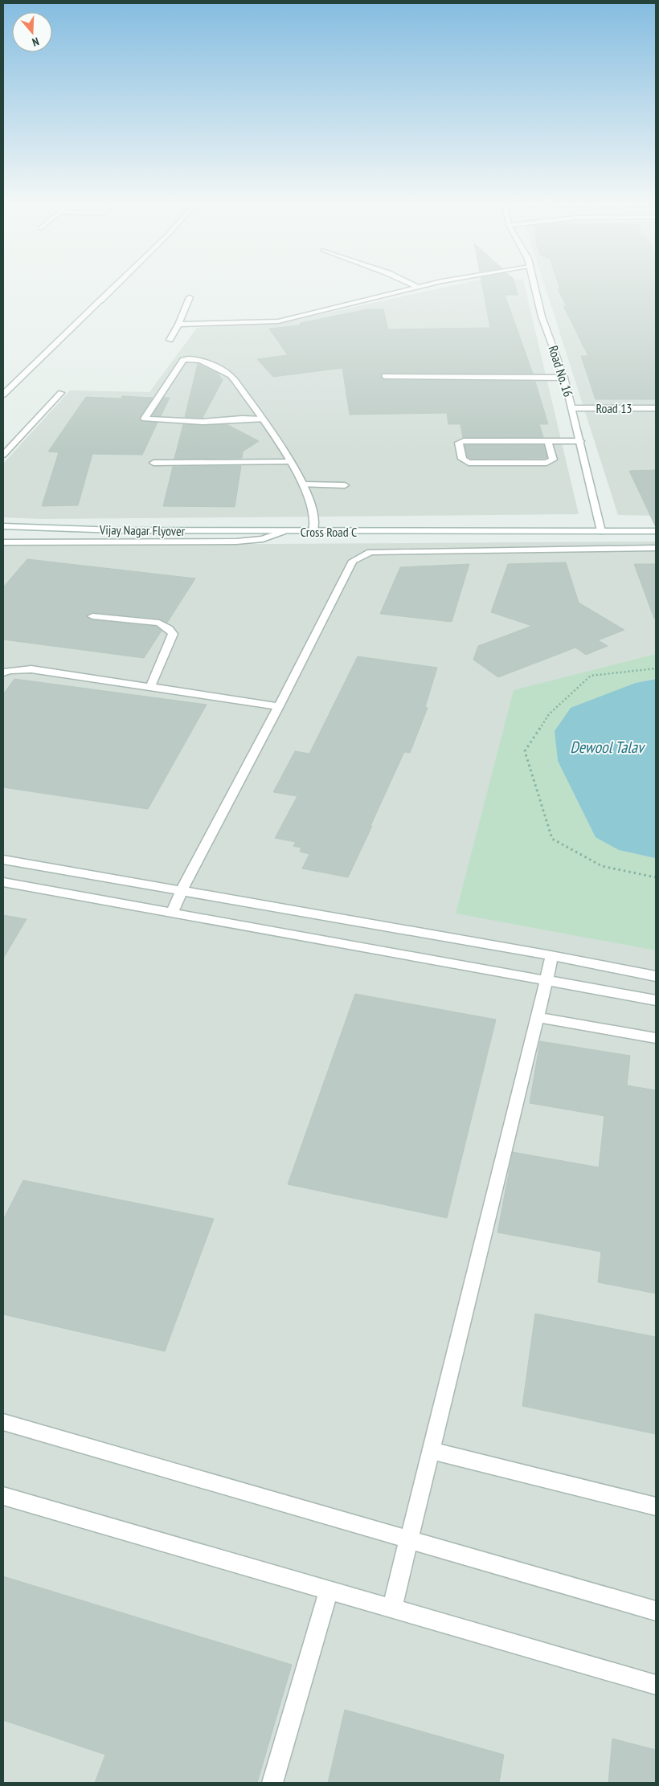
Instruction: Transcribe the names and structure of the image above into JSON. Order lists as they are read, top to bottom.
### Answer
{
  "streets": {
    "street": [
      "Road No. 16",
      "Road 13",
      "Vijay Nagar Flyover",
      "Cross Road C"
    ]
  },
  "crossings": [
    ["Road No. 16", "Road 13"],
    ["Road No. 16", "Cross Road C"],
    ["Vijay Nagar Flyover", "Cross Road C"]
  ],
  "water": ["Dewool Talav"],
  "north": "bottom"
}
